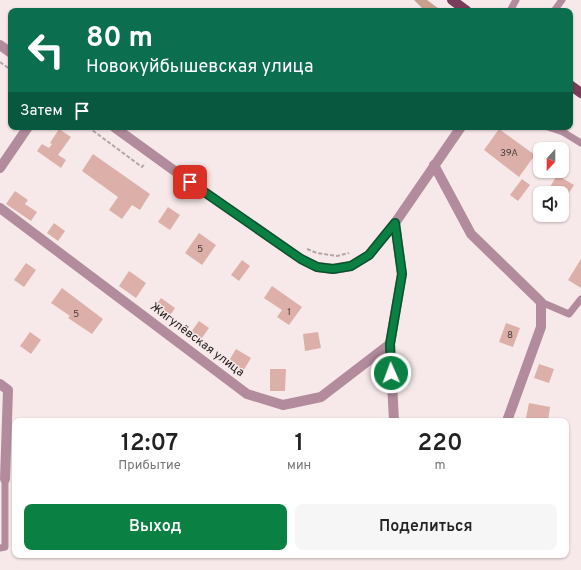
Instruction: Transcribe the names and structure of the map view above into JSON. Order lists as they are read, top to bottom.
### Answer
{
  "streets": {
    "street": ["Жигулёвская улица"]
  },
  "house_numbers": [
    "39А",
    "5",
    "1",
    "5",
    "8"
  ],
  "north": "bottom",
  "page": {
    "turn": ["80 m", "Новокуйбышевская улица"],
    "then": "Затем",
    "eta": [
      "12:07",
      "Прибытие",
      "1",
      "мин",
      "220",
      "m"
    ],
    "buttons": ["Выход", "Поделиться"]
  }
}
